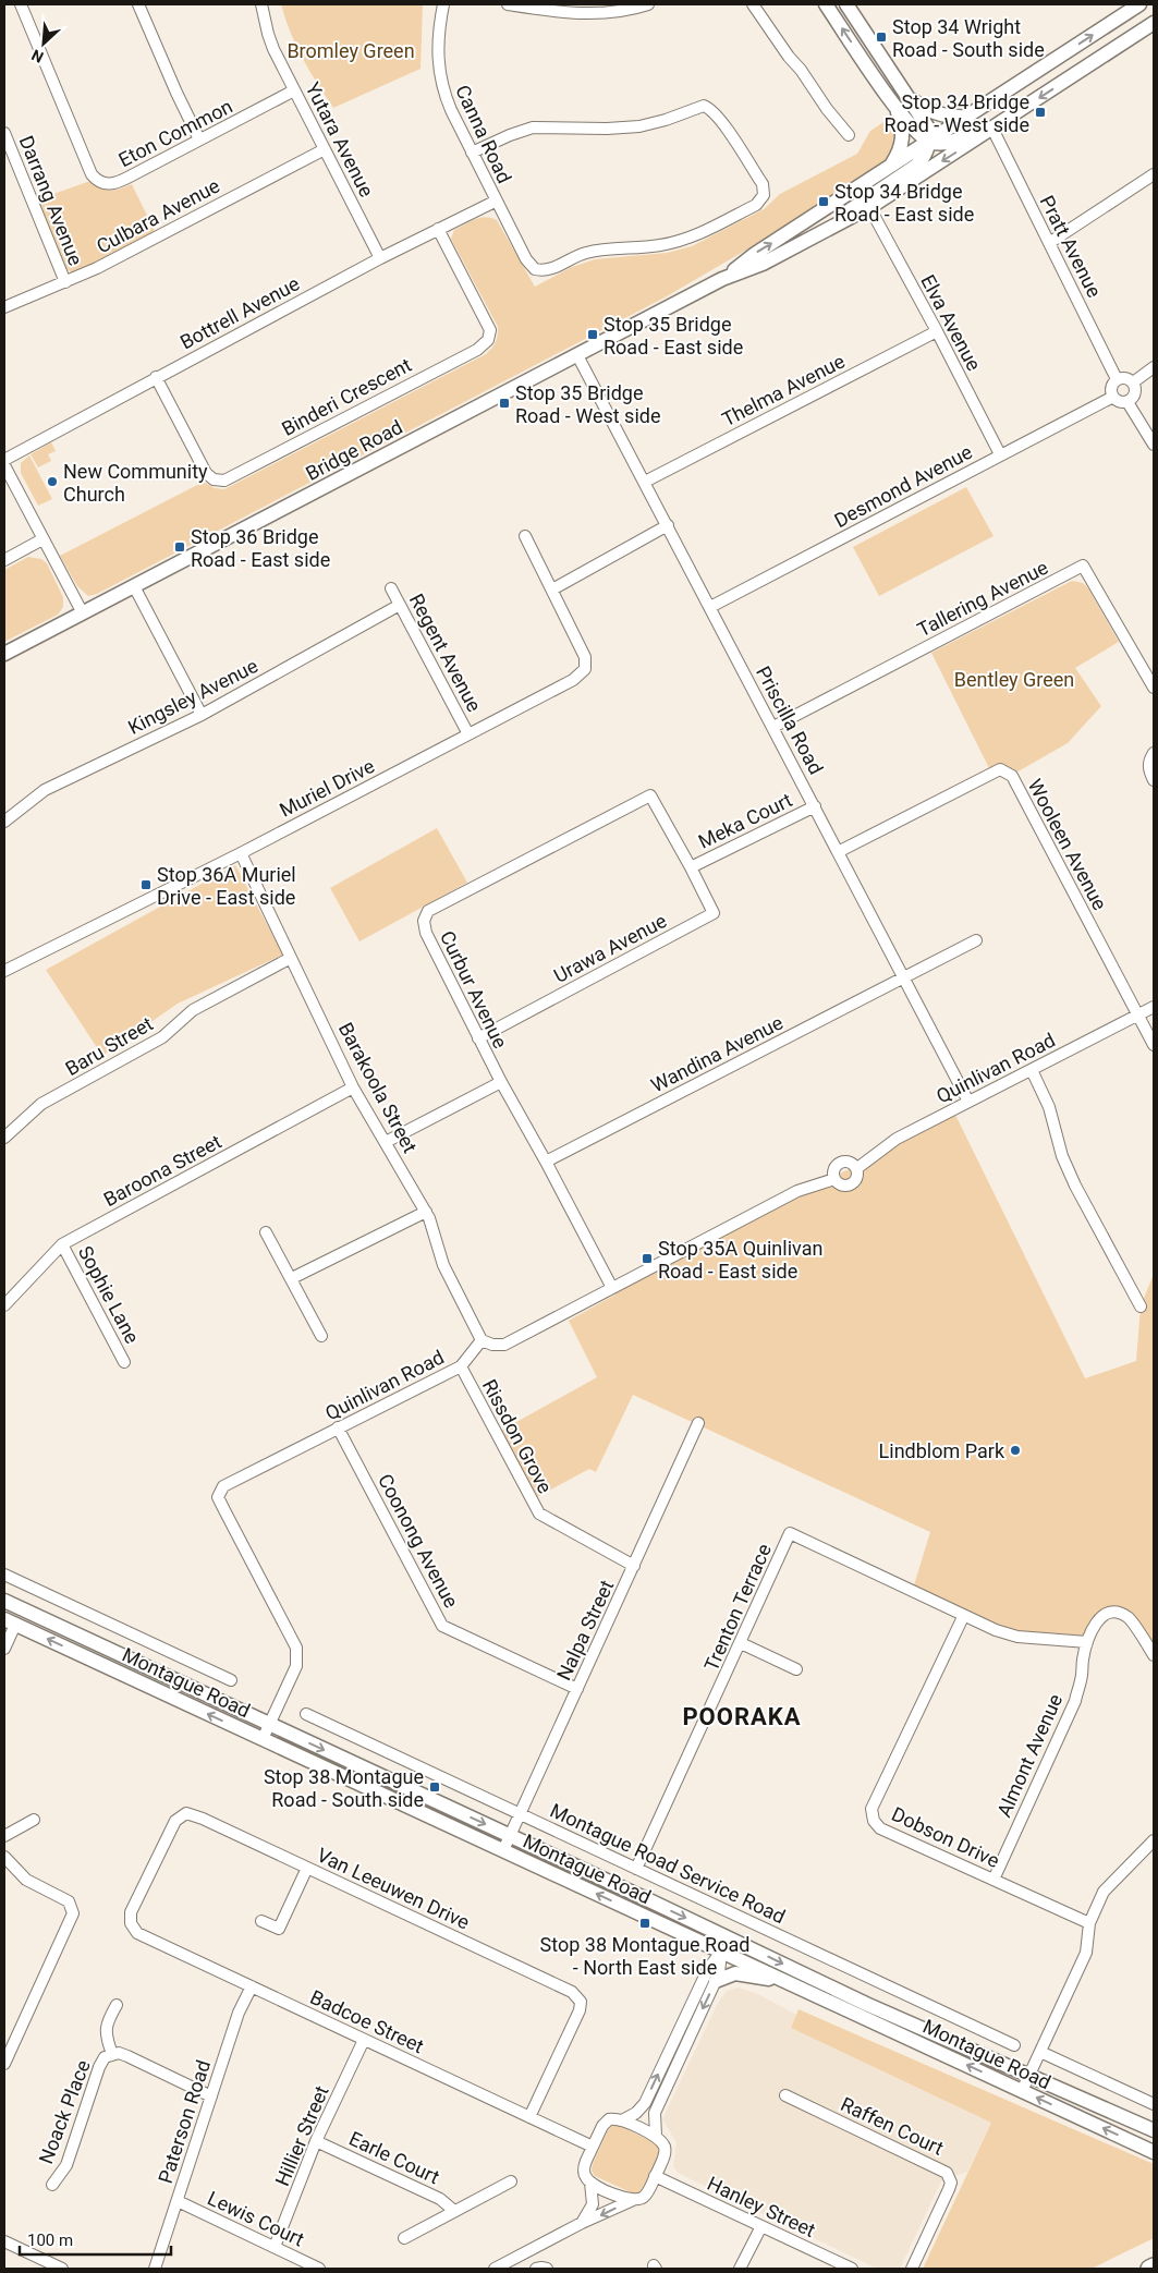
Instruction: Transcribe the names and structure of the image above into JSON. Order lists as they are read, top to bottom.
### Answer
{
  "streets": {
    "main road": ["Bridge Road", "Montague Road"],
    "street": [
      "Eton Common",
      "Canna Road",
      "Yutara Avenue",
      "Darrang Avenue",
      "Culbara Avenue",
      "Pratt Avenue",
      "Bottrell Avenue",
      "Elva Avenue",
      "Thelma Avenue",
      "Binderi Crescent",
      "Desmond Avenue",
      "Tallering Avenue",
      "Regent Avenue",
      "Kingsley Avenue",
      "Priscilla Road",
      "Muriel Drive",
      "Meka Court",
      "Wooleen Avenue",
      "Urawa Avenue",
      "Curbur Avenue",
      "Baru Street",
      "Wandina Avenue",
      "Quinlivan Road",
      "Barakoola Street",
      "Baroona Street",
      "Sophie Lane",
      "Rissdon Grove",
      "Coonong Avenue",
      "Trenton Terrace",
      "Nalpa Street",
      "Almont Avenue",
      "Dobson Drive",
      "Montague Road Service Road",
      "Van Leeuwen Drive",
      "Badcoe Street",
      "Noack Place",
      "Paterson Road",
      "Raffen Court",
      "Hillier Street",
      "Earle Court",
      "Hanley Street",
      "Lewis Court"
    ]
  },
  "crossings": [
    ["Eton Common", "Yutara Avenue"],
    ["Canna Road", "Bottrell Avenue"],
    ["Yutara Avenue", "Culbara Avenue"],
    ["Yutara Avenue", "Bottrell Avenue"],
    ["Darrang Avenue", "Culbara Avenue"],
    ["Pratt Avenue", "Bridge Road"],
    ["Pratt Avenue", "Desmond Avenue"],
    ["Bottrell Avenue", "Binderi Crescent"],
    ["Elva Avenue", "Thelma Avenue"],
    ["Elva Avenue", "Bridge Road"],
    ["Elva Avenue", "Desmond Avenue"],
    ["Thelma Avenue", "Priscilla Road"],
    ["Bridge Road", "Priscilla Road"],
    ["Desmond Avenue", "Priscilla Road"],
    ["Tallering Avenue", "Priscilla Road"],
    ["Regent Avenue", "Kingsley Avenue"],
    ["Regent Avenue", "Muriel Drive"],
    ["Priscilla Road", "Meka Court"],
    ["Priscilla Road", "Wooleen Avenue"],
    ["Priscilla Road", "Wandina Avenue"],
    ["Priscilla Road", "Quinlivan Road"],
    ["Muriel Drive", "Barakoola Street"],
    ["Meka Court", "Urawa Avenue"],
    ["Meka Court", "Curbur Avenue"],
    ["Wooleen Avenue", "Quinlivan Road"],
    ["Urawa Avenue", "Curbur Avenue"],
    ["Curbur Avenue", "Wandina Avenue"],
    ["Baru Street", "Barakoola Street"],
    ["Quinlivan Road", "Barakoola Street"],
    ["Quinlivan Road", "Rissdon Grove"],
    ["Quinlivan Road", "Coonong Avenue"],
    ["Quinlivan Road", "Montague Road"],
    ["Barakoola Street", "Baroona Street"],
    ["Baroona Street", "Sophie Lane"],
    ["Rissdon Grove", "Nalpa Street"],
    ["Coonong Avenue", "Nalpa Street"],
    ["Trenton Terrace", "Almont Avenue"],
    ["Trenton Terrace", "Dobson Drive"],
    ["Trenton Terrace", "Montague Road Service Road"],
    ["Nalpa Street", "Montague Road"],
    ["Nalpa Street", "Montague Road Service Road"],
    ["Almont Avenue", "Dobson Drive"],
    ["Van Leeuwen Drive", "Badcoe Street"],
    ["Badcoe Street", "Paterson Road"],
    ["Badcoe Street", "Hillier Street"],
    ["Badcoe Street", "Hanley Street"],
    ["Noack Place", "Paterson Road"],
    ["Paterson Road", "Lewis Court"],
    ["Hillier Street", "Earle Court"],
    ["Hillier Street", "Lewis Court"]
  ],
  "districts": ["POORAKA"],
  "parks": ["Bromley Green", "Bentley Green"],
  "places": {
    "transit": [
      "Stop 34 Wright Road - South side",
      "Stop 34 Bridge Road - West side",
      "Stop 34 Bridge Road - East side",
      "Stop 35 Bridge Road - East side",
      "Stop 35 Bridge Road - West side",
      "Stop 36 Bridge Road - East side",
      "Stop 36A Muriel Drive - East side",
      "Stop 35A Quinlivan Road - East side",
      "Stop 38 Montague Road - South side",
      "Stop 38 Montague Road - North East side"
    ],
    "other": ["New Community Church", "Lindblom Park"]
  },
  "scale_bar": "100 m",
  "north": "bottom left"
}
